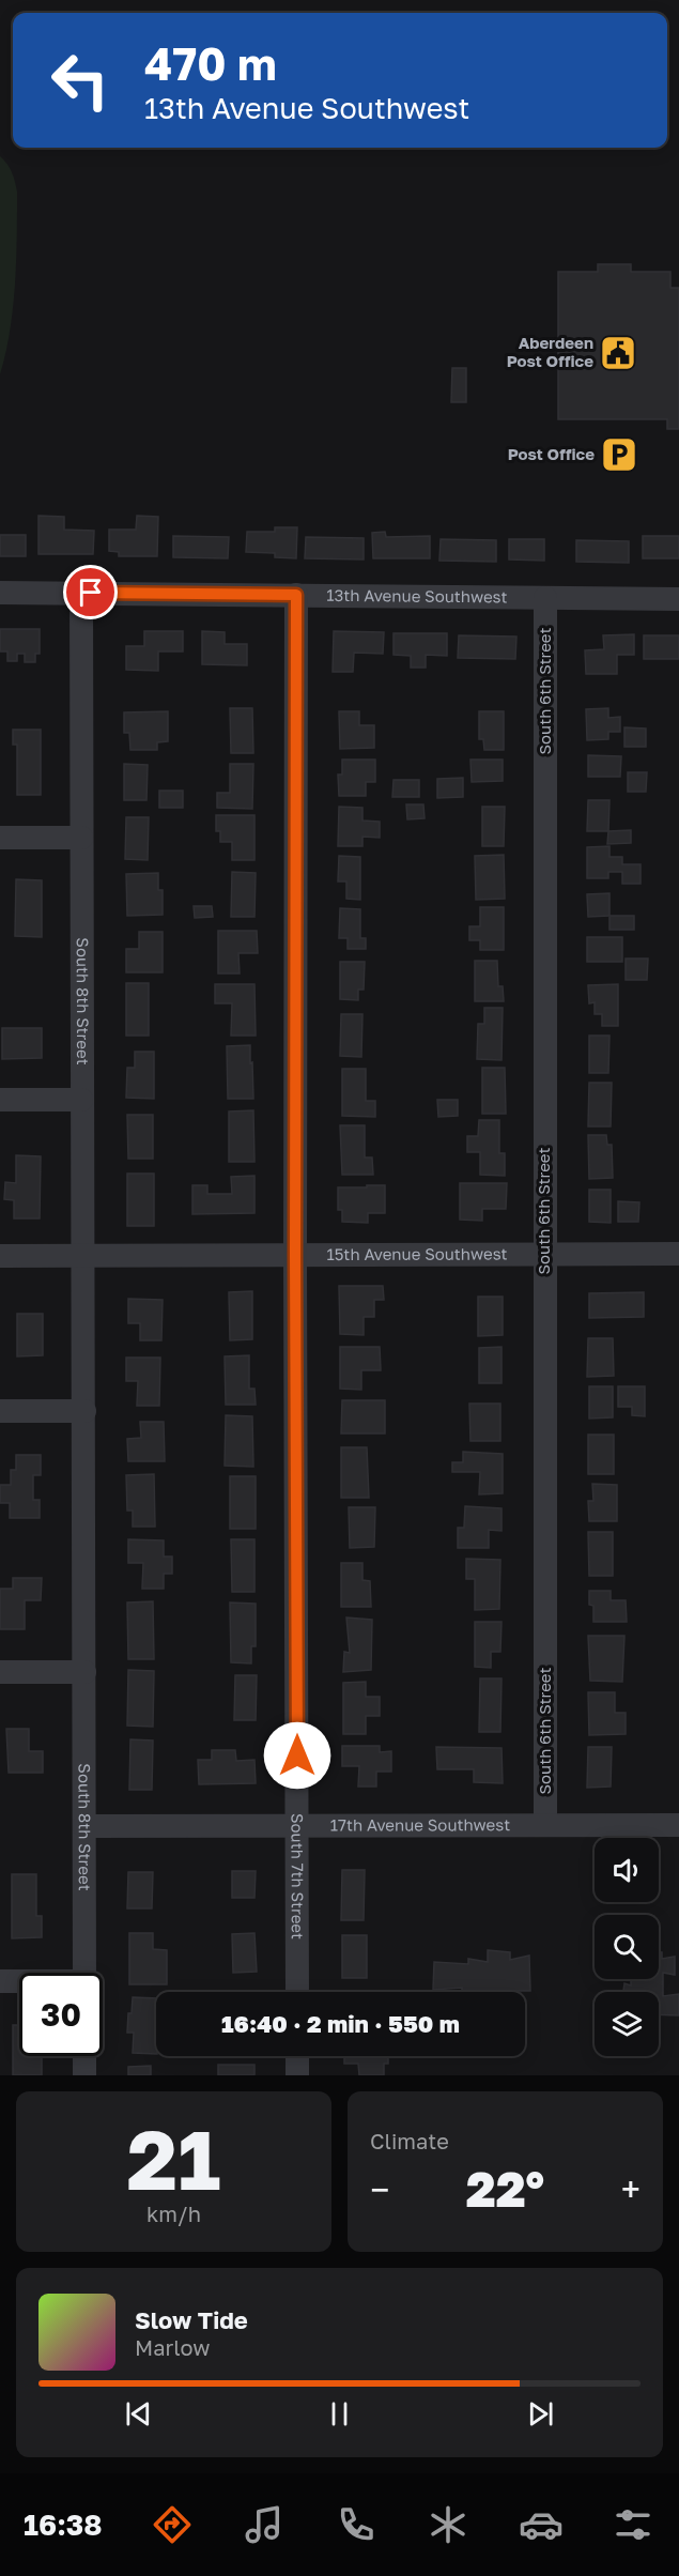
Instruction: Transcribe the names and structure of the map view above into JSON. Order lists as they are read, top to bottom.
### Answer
{
  "streets": {
    "street": [
      "13th Avenue Southwest",
      "South 6th Street",
      "South 8th Street",
      "15th Avenue Southwest",
      "17th Avenue Southwest",
      "South 7th Street"
    ]
  },
  "crossings": [
    ["13th Avenue Southwest", "South 6th Street"],
    ["13th Avenue Southwest", "South 8th Street"],
    ["13th Avenue Southwest", "South 7th Street"],
    ["South 6th Street", "15th Avenue Southwest"],
    ["South 6th Street", "17th Avenue Southwest"],
    ["South 8th Street", "15th Avenue Southwest"],
    ["South 8th Street", "17th Avenue Southwest"],
    ["15th Avenue Southwest", "South 7th Street"],
    ["17th Avenue Southwest", "South 7th Street"]
  ],
  "places": {
    "public building": ["Aberdeen Post Office"],
    "parking": ["Post Office"]
  },
  "page": {
    "turn": ["470 m", "13th Avenue Southwest"],
    "limit": "30",
    "trip": "16:40 · 2 min · 550 m",
    "tile": [
      ["21", "km/h"],
      "Climate"
    ],
    "heat": ["−", "22°", "+"],
    "song": ["Slow Tide", "Marlow"],
    "tabs": "16:38"
  }
}
